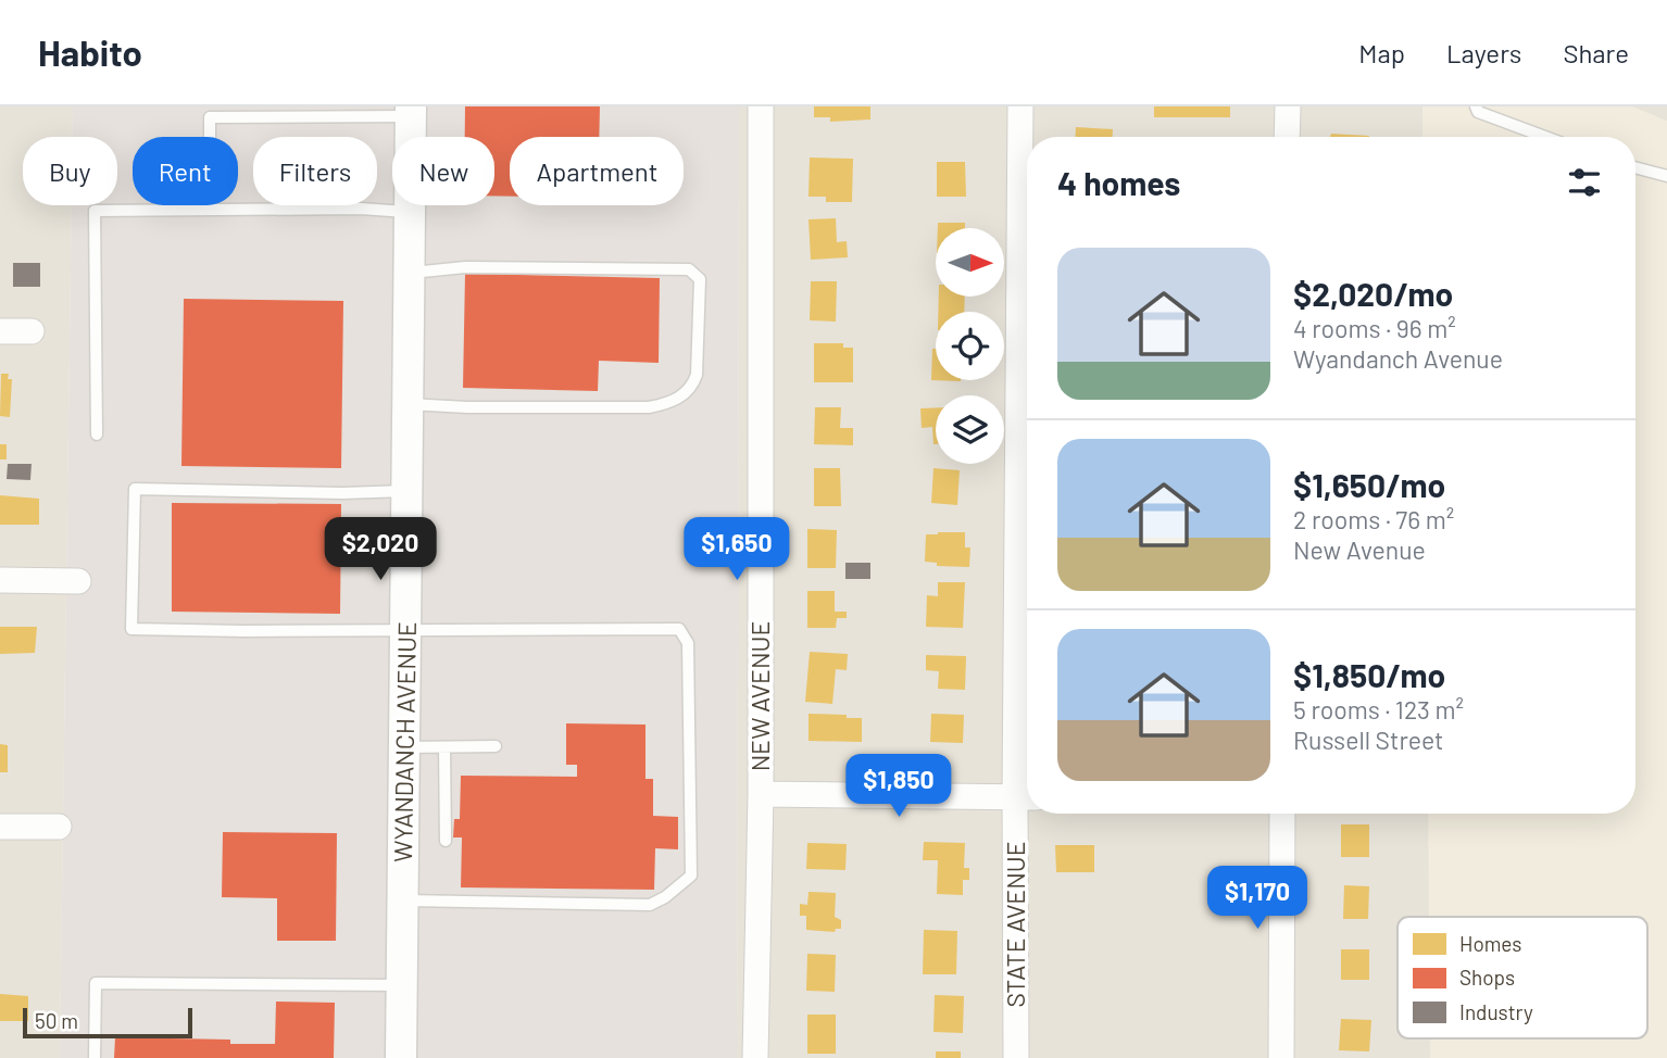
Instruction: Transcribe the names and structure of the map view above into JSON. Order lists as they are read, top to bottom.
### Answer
{
  "streets": {
    "street": ["NEW AVENUE", "WYANDANCH AVENUE", "STATE AVENUE"]
  },
  "legend": ["Homes", "Shops", "Industry"],
  "scale_bar": "50 m",
  "north": "right",
  "page": {
    "header": "Habito",
    "nav": ["Map", "Layers", "Share"],
    "chip": [
      "Buy",
      "Rent",
      "Filters",
      "New",
      "Apartment"
    ],
    "heading": "4 homes",
    "list": [
      {
        "name": "$2,020/mo",
        "note": "4 rooms · 96 m² · Wyandanch Avenue"
      },
      {
        "name": "$1,650/mo",
        "note": "2 rooms · 76 m² · New Avenue"
      },
      {
        "name": "$1,850/mo",
        "note": "5 rooms · 123 m² · Russell Street"
      }
    ],
    "price": [
      "$2,020",
      "$1,650",
      "$1,850",
      "$1,170"
    ],
    "scale": "50 m"
  }
}
